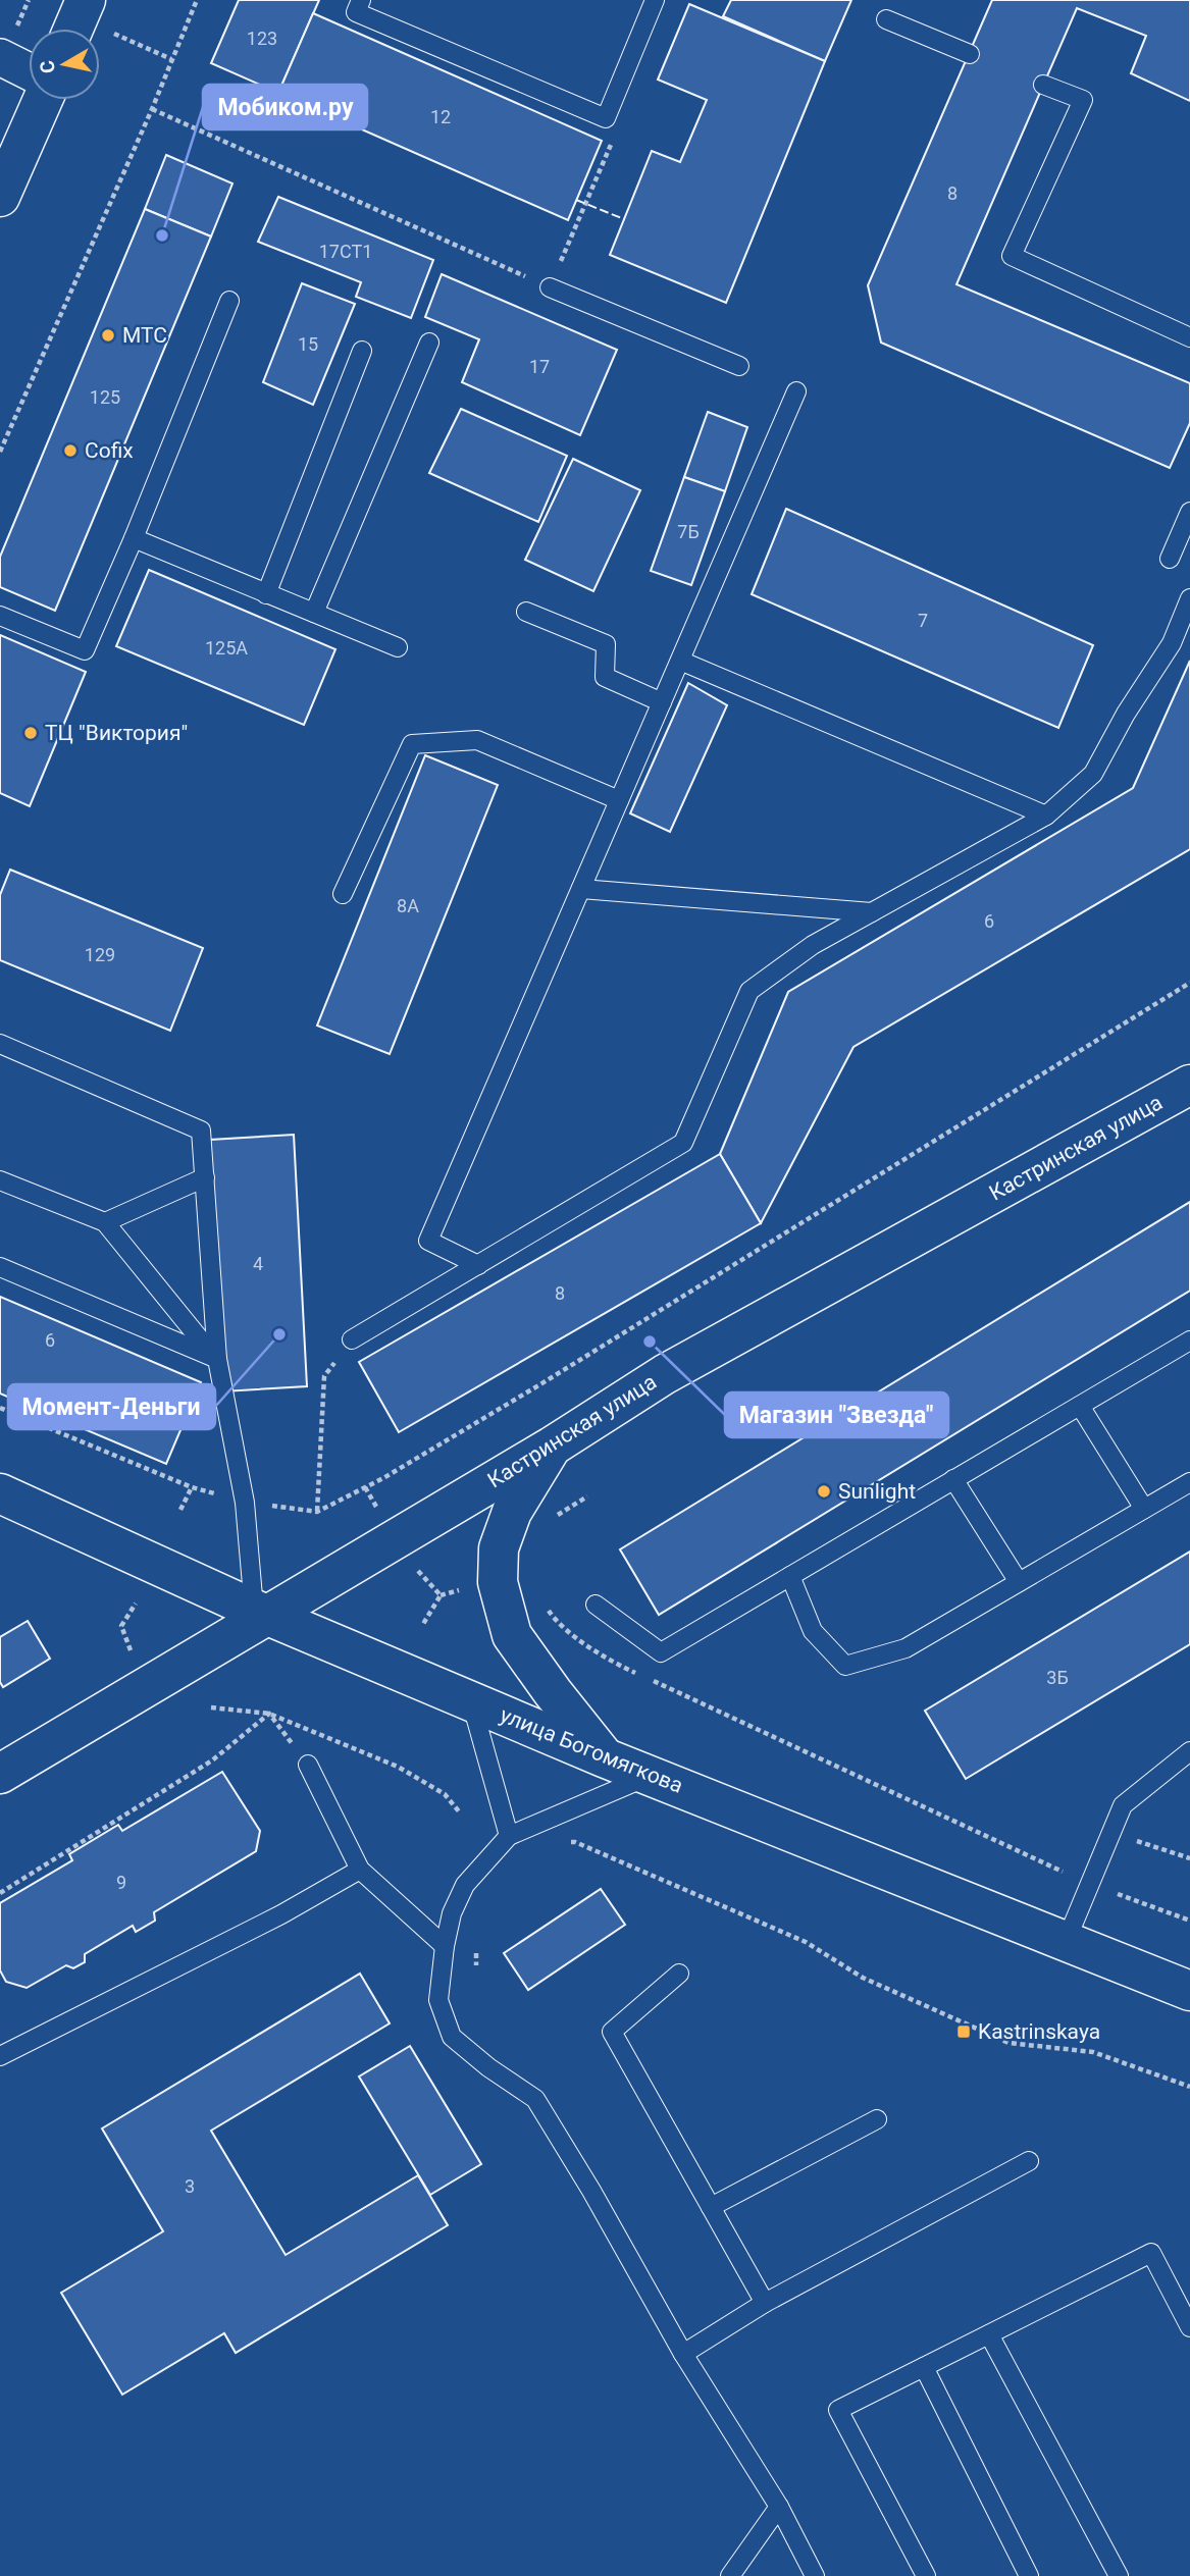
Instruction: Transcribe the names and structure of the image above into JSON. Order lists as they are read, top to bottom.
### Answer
{
  "streets": {
    "main road": ["Кастринская улица", "улица Богомягкова"]
  },
  "crossings": [
    ["Кастринская улица", "улица Богомягкова"]
  ],
  "places": {
    "other": [
      "Мобиком.ру",
      "МТС",
      "Cofix",
      "ТЦ \"Виктория\"",
      "Момент-Деньги",
      "Магазин \"Звезда\"",
      "Sunlight"
    ],
    "transit": ["Kastrinskaya"]
  },
  "house_numbers": [
    "123",
    "12",
    "8",
    "17СТ1",
    "15",
    "17",
    "125",
    "7Б",
    "7",
    "125А",
    "8А",
    "6",
    "129",
    "4",
    "8",
    "6",
    "3Б",
    "9",
    "3"
  ],
  "north": "left"
}
